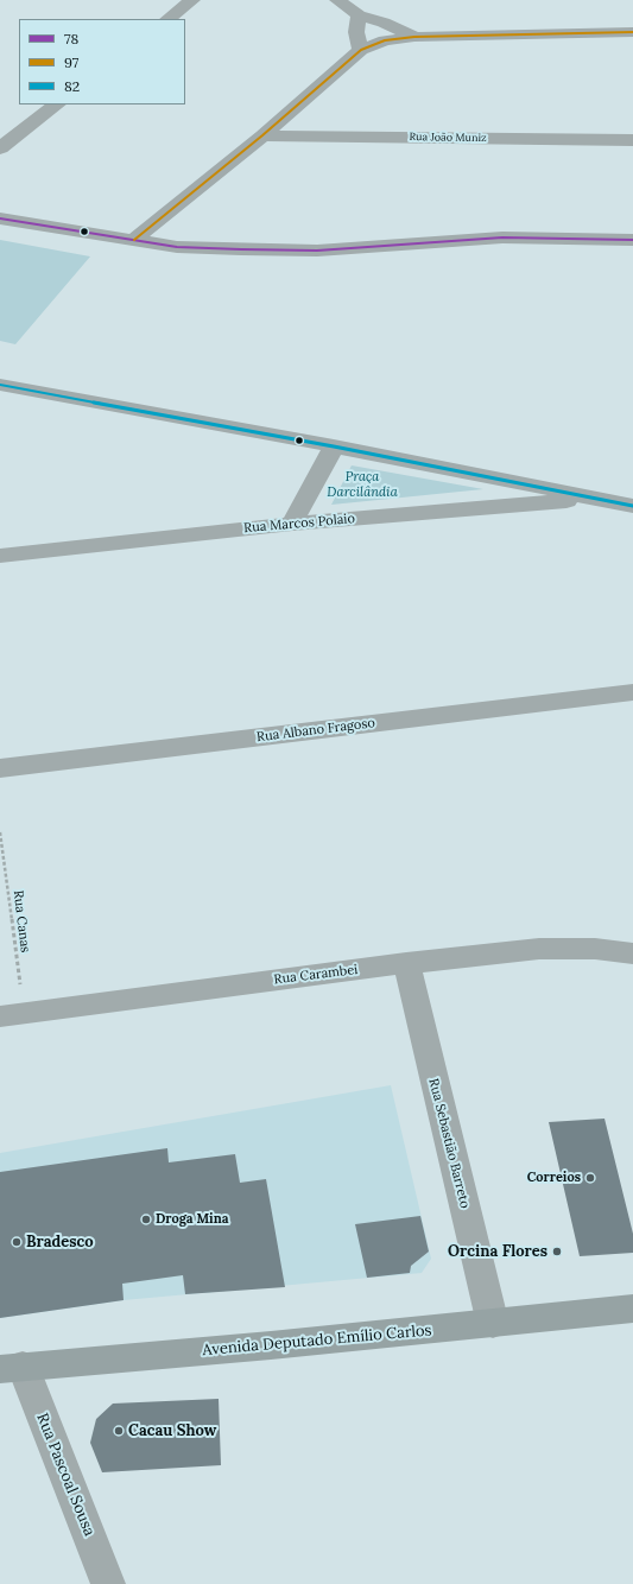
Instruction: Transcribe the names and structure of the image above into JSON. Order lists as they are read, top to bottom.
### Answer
{
  "streets": {
    "main road": ["Avenida Deputado Emílio Carlos"],
    "street": [
      "Rua João Muniz",
      "Rua Marcos Polaio",
      "Rua Albano Fragoso",
      "Rua Carambei",
      "Rua Sebastião Barreto",
      "Rua Pascoal Sousa"
    ],
    "path": ["Rua Canas"]
  },
  "crossings": [
    ["Rua Canas", "Rua Carambei"],
    ["Rua Carambei", "Rua Sebastião Barreto"],
    ["Rua Sebastião Barreto", "Avenida Deputado Emílio Carlos"],
    ["Avenida Deputado Emílio Carlos", "Rua Pascoal Sousa"]
  ],
  "parks": ["Praça Darcilândia"],
  "places": [
    "Correios",
    "Droga Mina",
    "Bradesco",
    "Orcina Flores",
    "Cacau Show"
  ],
  "lines": ["transit line 97", "transit line 78", "transit line 82"],
  "legend": ["78", "97", "82"]
}
